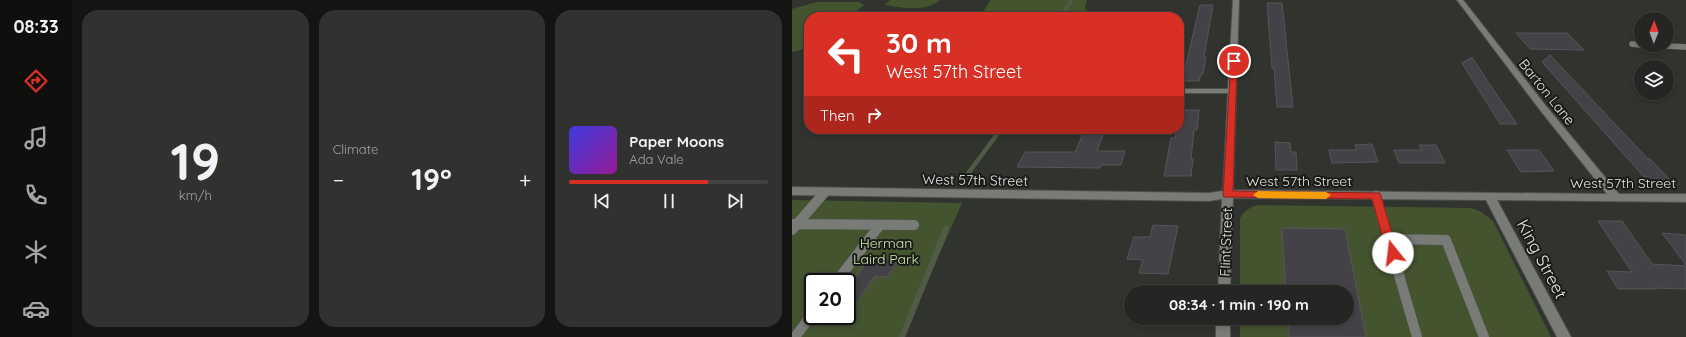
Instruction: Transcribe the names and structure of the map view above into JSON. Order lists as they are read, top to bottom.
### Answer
{
  "streets": {
    "street": [
      "Barton Lane",
      "West 57th Street",
      "Flint Street",
      "King Street"
    ]
  },
  "crossings": [
    ["Barton Lane", "West 57th Street"],
    ["West 57th Street", "Flint Street"],
    ["West 57th Street", "King Street"]
  ],
  "parks": ["Herman Laird Park"],
  "north": "top",
  "page": {
    "tabs": "08:33",
    "tile": [
      ["19", "km/h"],
      "Climate"
    ],
    "turn": ["30 m", "West 57th Street"],
    "then": "Then",
    "song": ["Paper Moons", "Ada Vale"],
    "heat": ["−", "19°", "+"],
    "limit": "20",
    "trip": "08:34 · 1 min · 190 m"
  }
}
